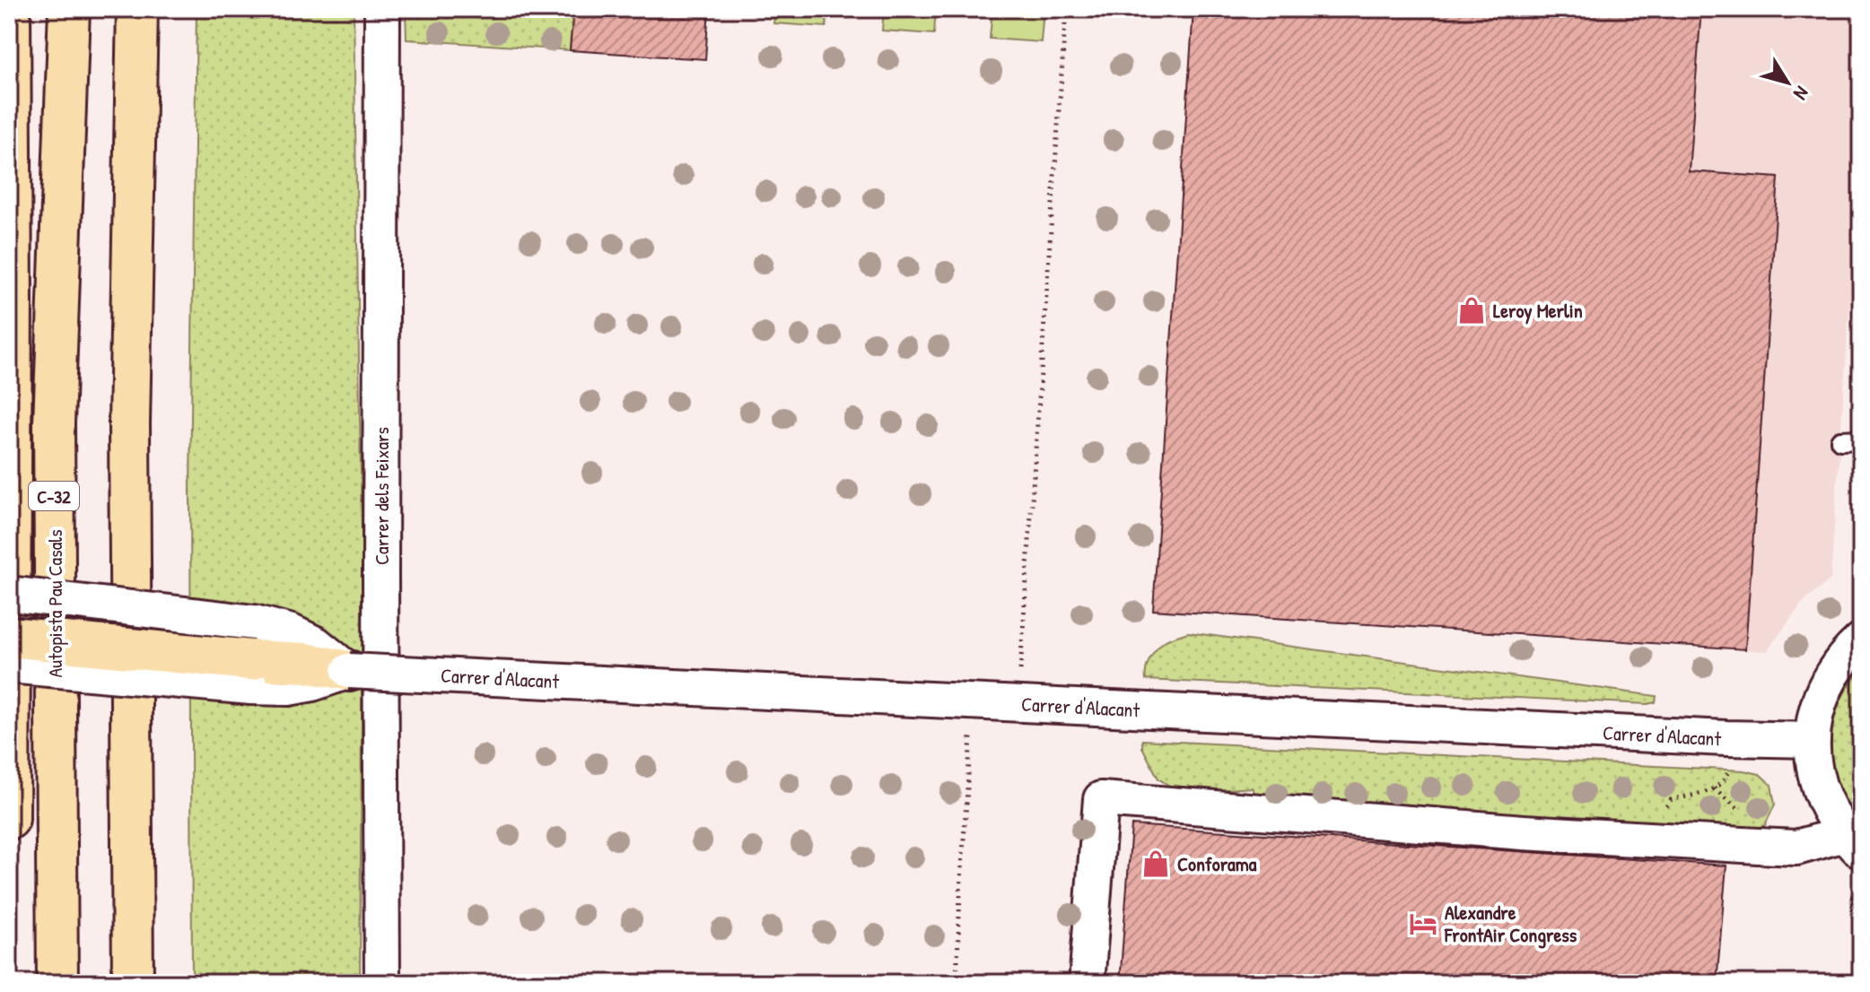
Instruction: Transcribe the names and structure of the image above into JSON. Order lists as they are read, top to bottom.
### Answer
{
  "streets": {
    "highway": ["C-32", "Autopista Pau Casals"],
    "street": ["Carrer dels Feixars", "Carrer d'Alacant"]
  },
  "places": {
    "shop": ["Leroy Merlin", "Conforama"],
    "hotel": ["Alexandre FrontAir Congress"]
  },
  "north": "bottom right"
}
